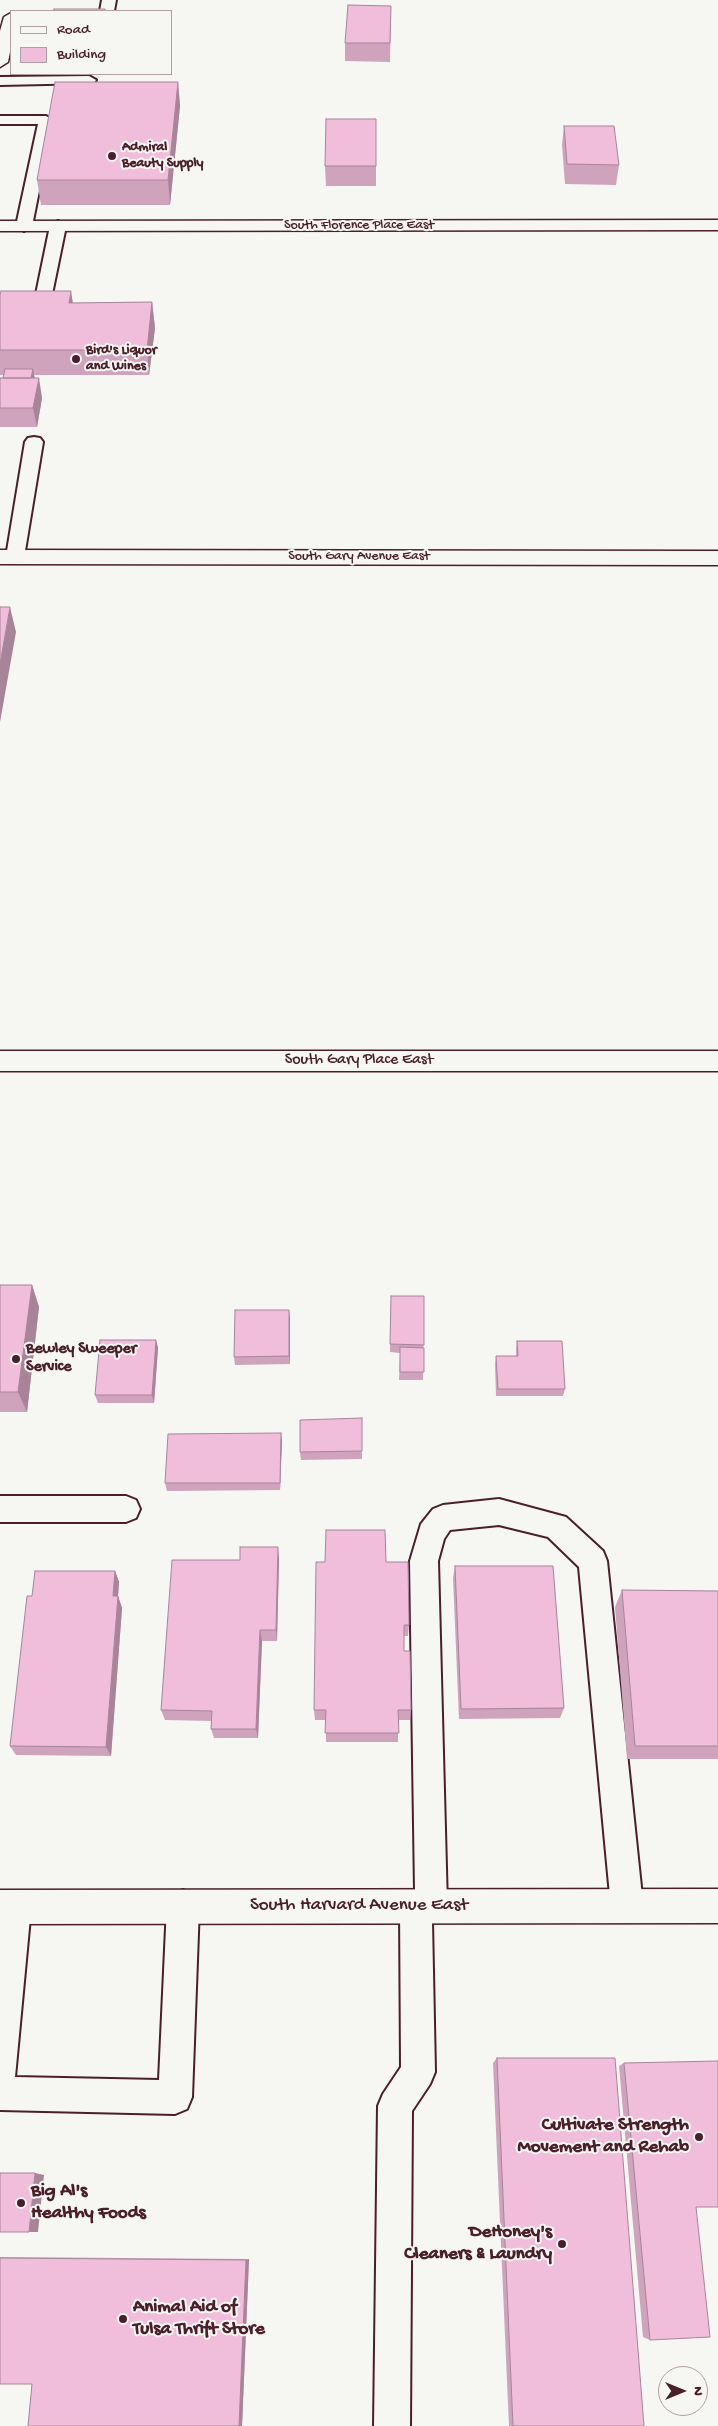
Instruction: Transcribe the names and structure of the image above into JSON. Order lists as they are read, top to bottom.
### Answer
{
  "streets": {
    "street": [
      "South Florence Place East",
      "South Gary Avenue East",
      "South Gary Place East",
      "South Harvard Avenue East"
    ]
  },
  "places": [
    "Admiral Beauty Supply",
    "Bird's Liquor and Wines",
    "Bewley Sweeper Service",
    "Cultivate Strength Movement and Rehab",
    "Big Al's Healthy Foods",
    "DeHoney's Cleaners & Laundry",
    "Animal Aid of Tulsa Thrift Store"
  ],
  "legend": ["Road", "Building"],
  "north": "right"
}
